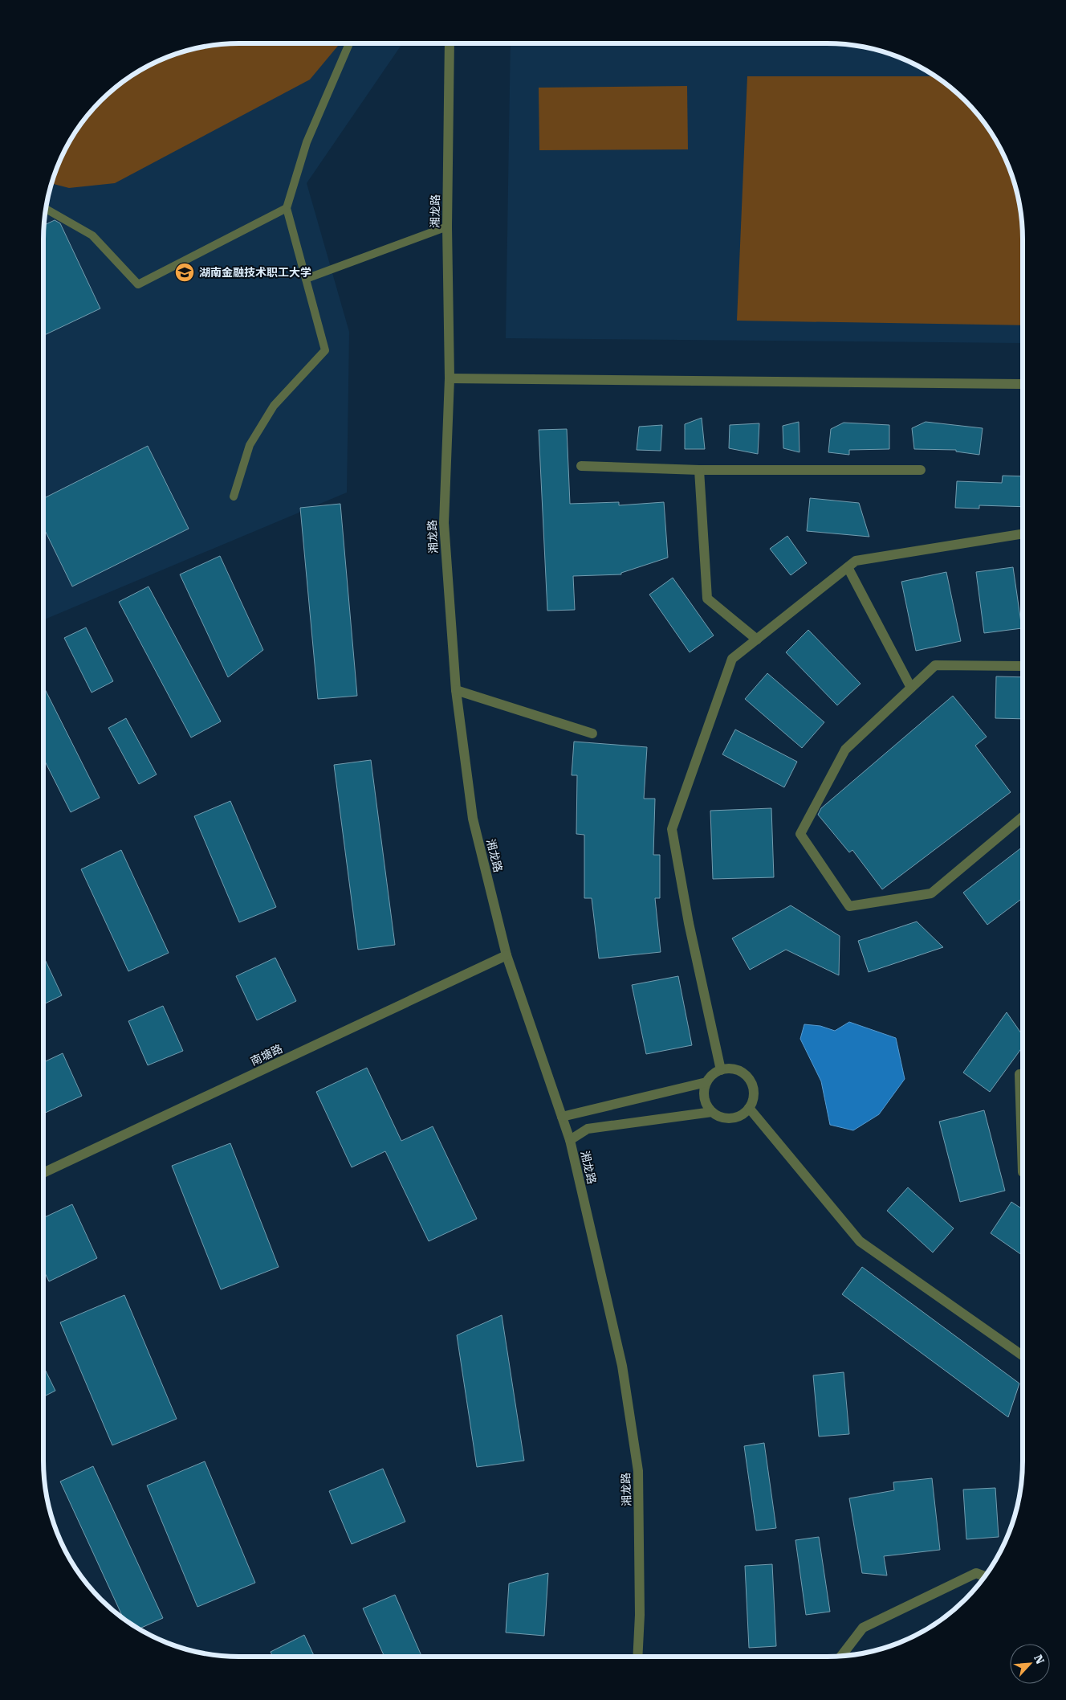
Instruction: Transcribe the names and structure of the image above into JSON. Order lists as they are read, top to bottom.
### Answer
{
  "streets": {
    "street": ["湘龙路", "南塘路"]
  },
  "crossings": [
    ["湘龙路", "南塘路"]
  ],
  "places": {
    "school or university": ["湖南金融技术职工大学"]
  },
  "north": "top right"
}
